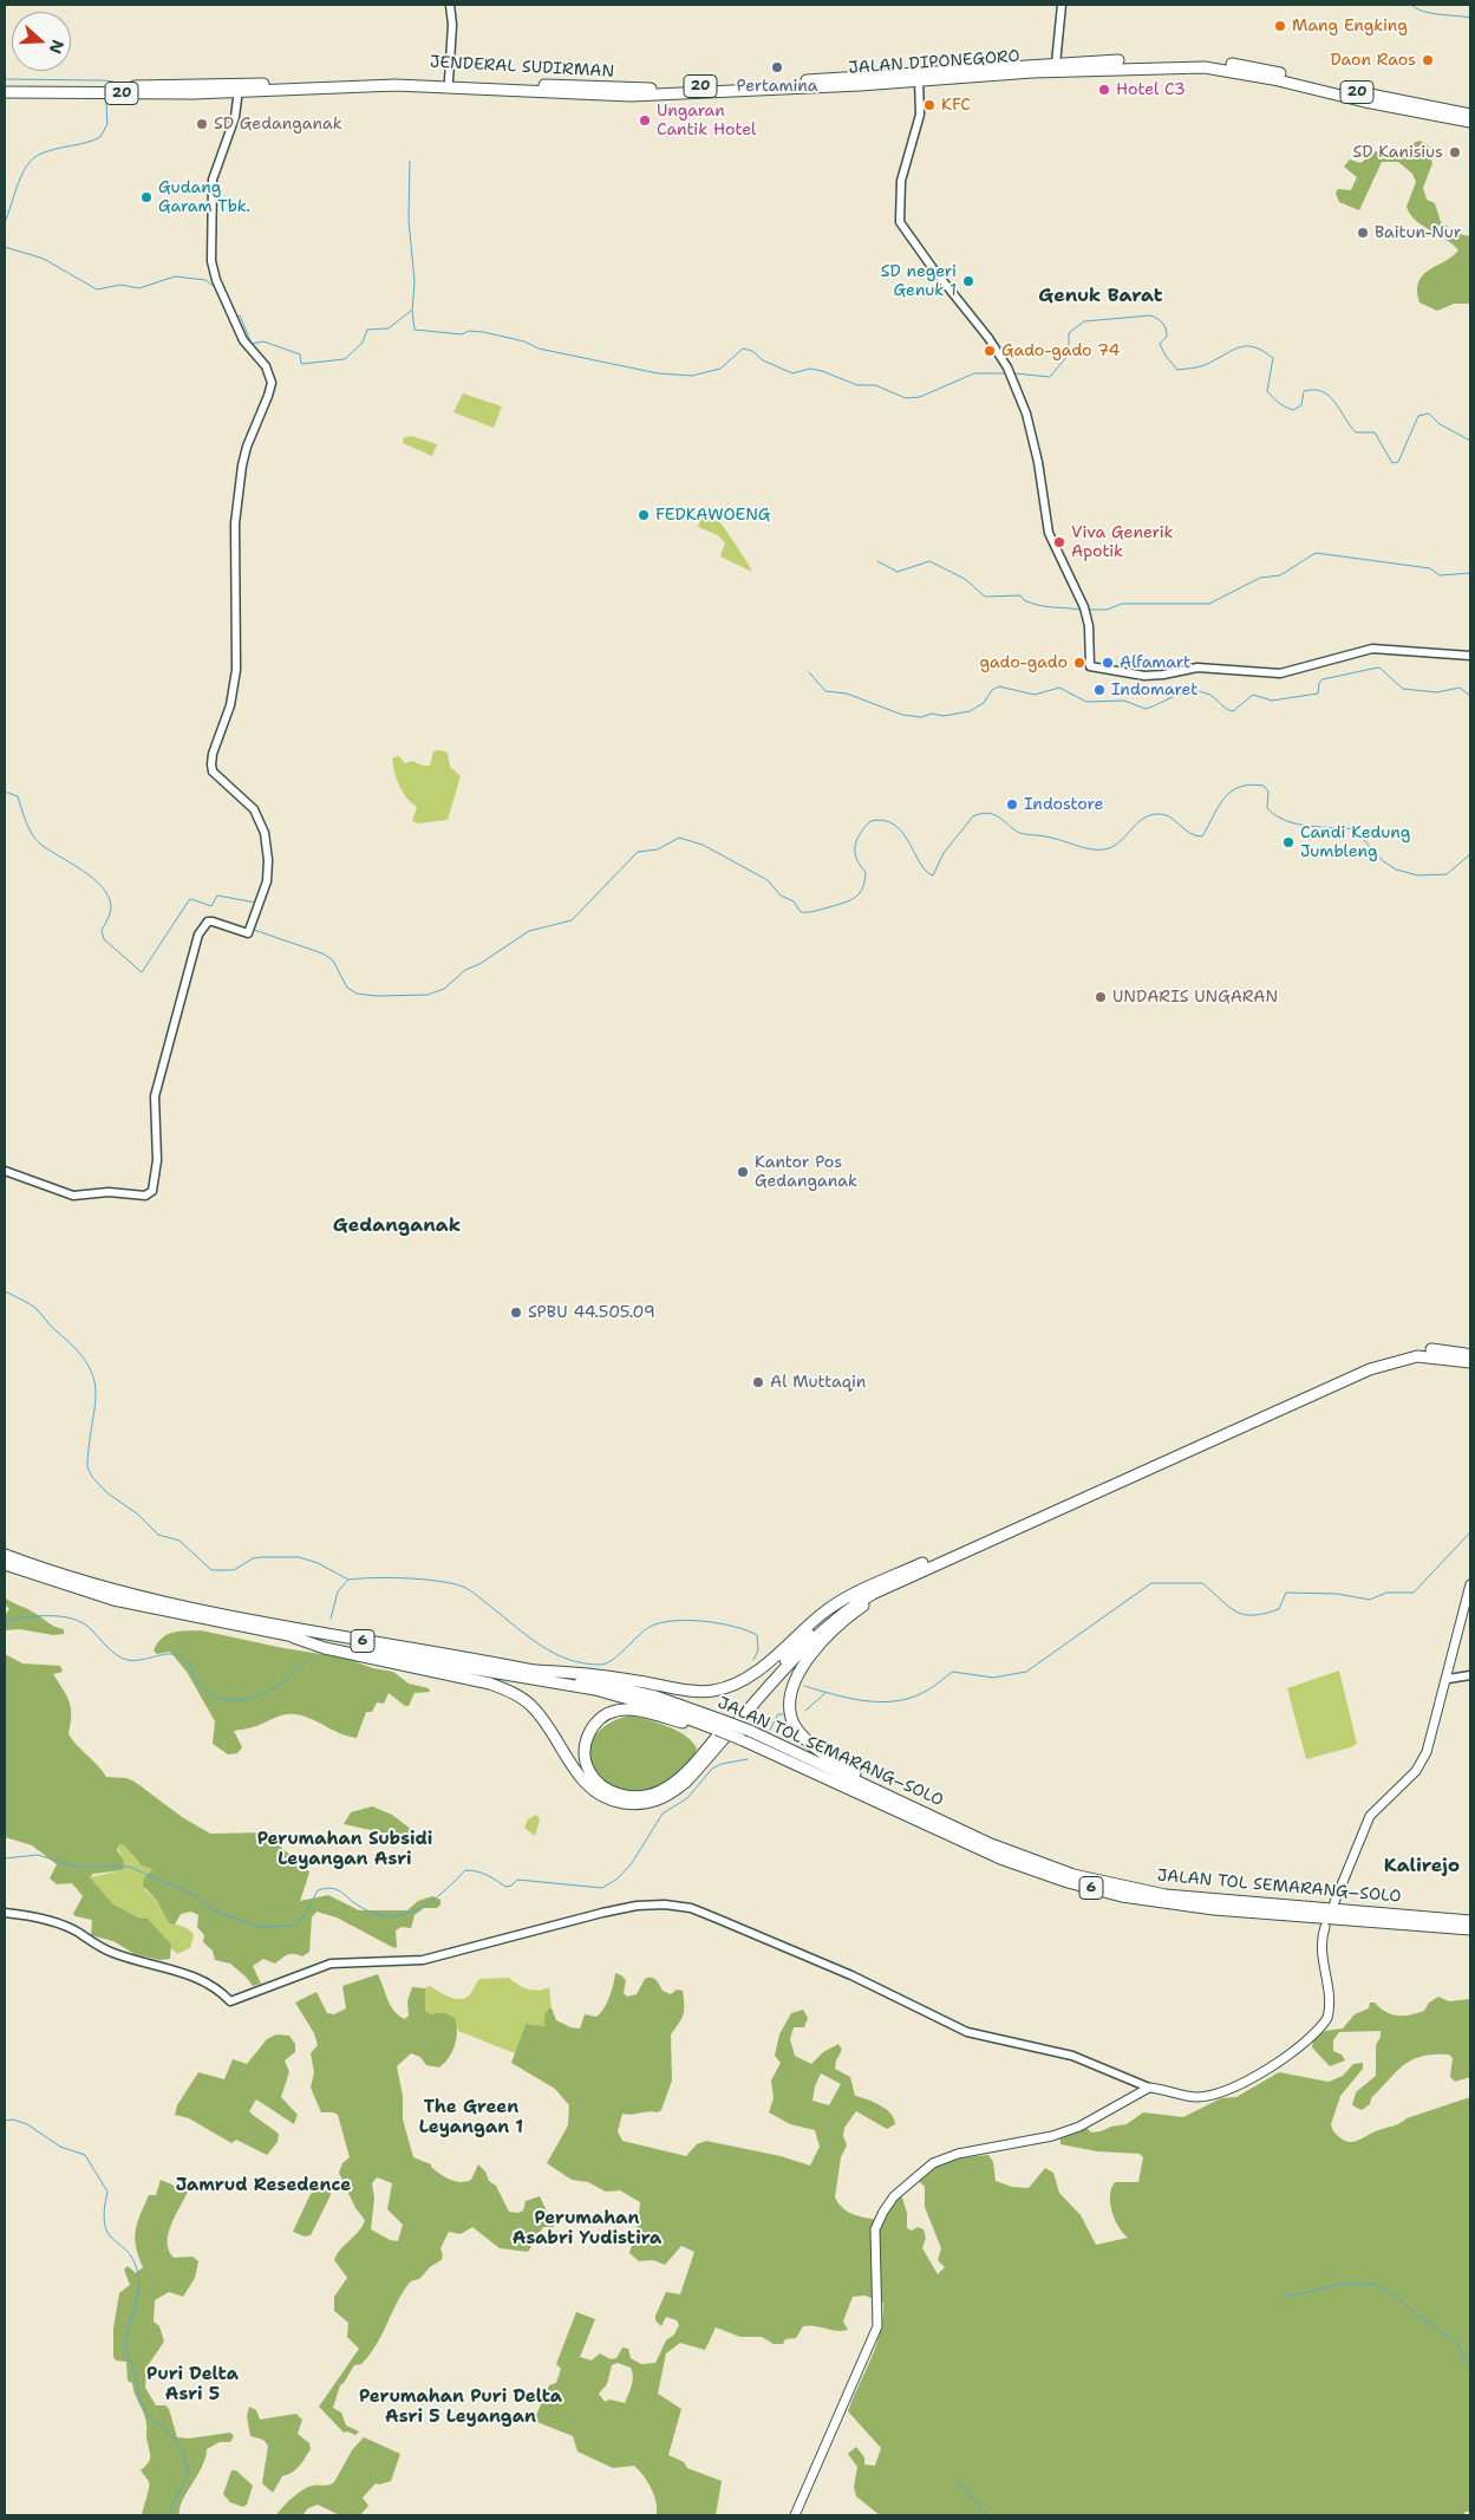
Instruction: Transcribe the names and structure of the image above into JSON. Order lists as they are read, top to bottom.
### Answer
{
  "streets": {
    "highway": [
      "JALAN DIPONEGORO",
      "JENDERAL SUDIRMAN",
      "20",
      "6",
      "JALAN TOL SEMARANG–SOLO"
    ]
  },
  "crossings": [
    ["JALAN DIPONEGORO", "JENDERAL SUDIRMAN"]
  ],
  "districts": [
    "Genuk Barat",
    "Gedanganak",
    "Perumahan Subsidi Leyangan Asri",
    "Kalirejo",
    "The Green Leyangan 1",
    "Jamrud Resedence",
    "Perumahan Asabri Yudistira",
    "Puri Delta Asri 5",
    "Perumahan Puri Delta Asri 5 Leyangan"
  ],
  "places": [
    "Mang Engking",
    "Daon Raos",
    "Pertamina",
    "Hotel C3",
    "KFC",
    "Ungaran Cantik Hotel",
    "SD Gedanganak",
    "SD Kanisius",
    "Gudang Garam Tbk.",
    "Baitun-Nur",
    "SD negeri Genuk 1",
    "Gado-gado 74",
    "FEDKAWOENG",
    "Viva Generik Apotik",
    "gado-gado",
    "Alfamart",
    "Indomaret",
    "Indostore",
    "Candi Kedung Jumbleng",
    "UNDARIS UNGARAN",
    "Kantor Pos Gedanganak",
    "SPBU 44.505.09",
    "Al Muttaqin"
  ],
  "north": "right"
}
